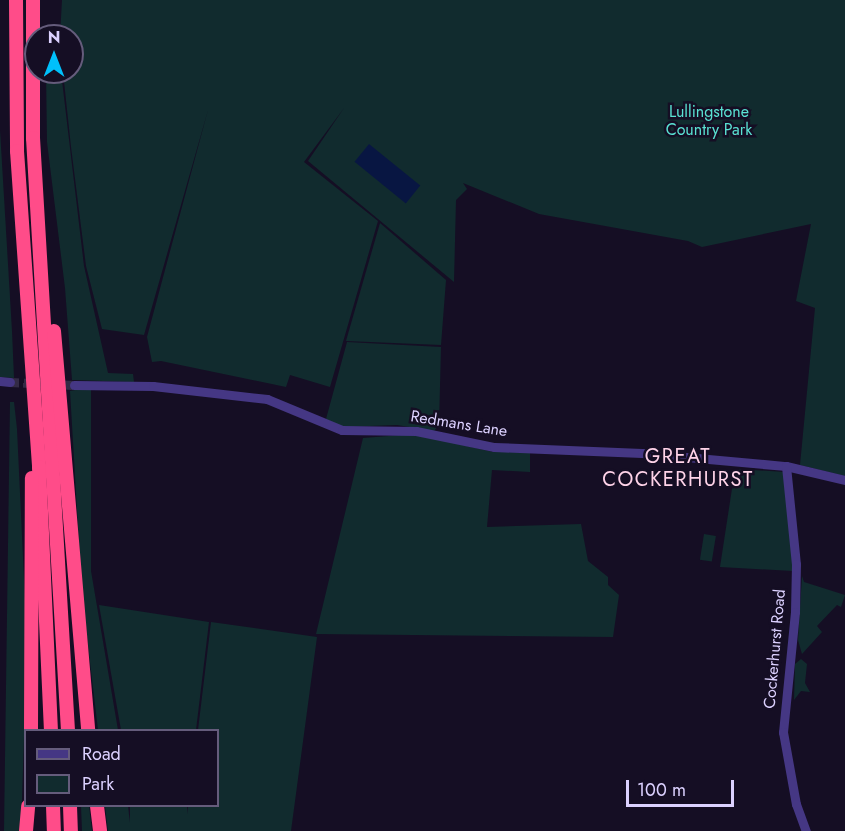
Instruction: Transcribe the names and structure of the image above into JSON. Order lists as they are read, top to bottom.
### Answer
{
  "streets": {
    "street": ["Redmans Lane", "Cockerhurst Road"]
  },
  "crossings": [
    ["Redmans Lane", "Cockerhurst Road"]
  ],
  "districts": ["GREAT COCKERHURST"],
  "parks": ["Lullingstone Country Park"],
  "legend": ["Road", "Park"],
  "scale_bar": "100 m",
  "north": "top"
}
